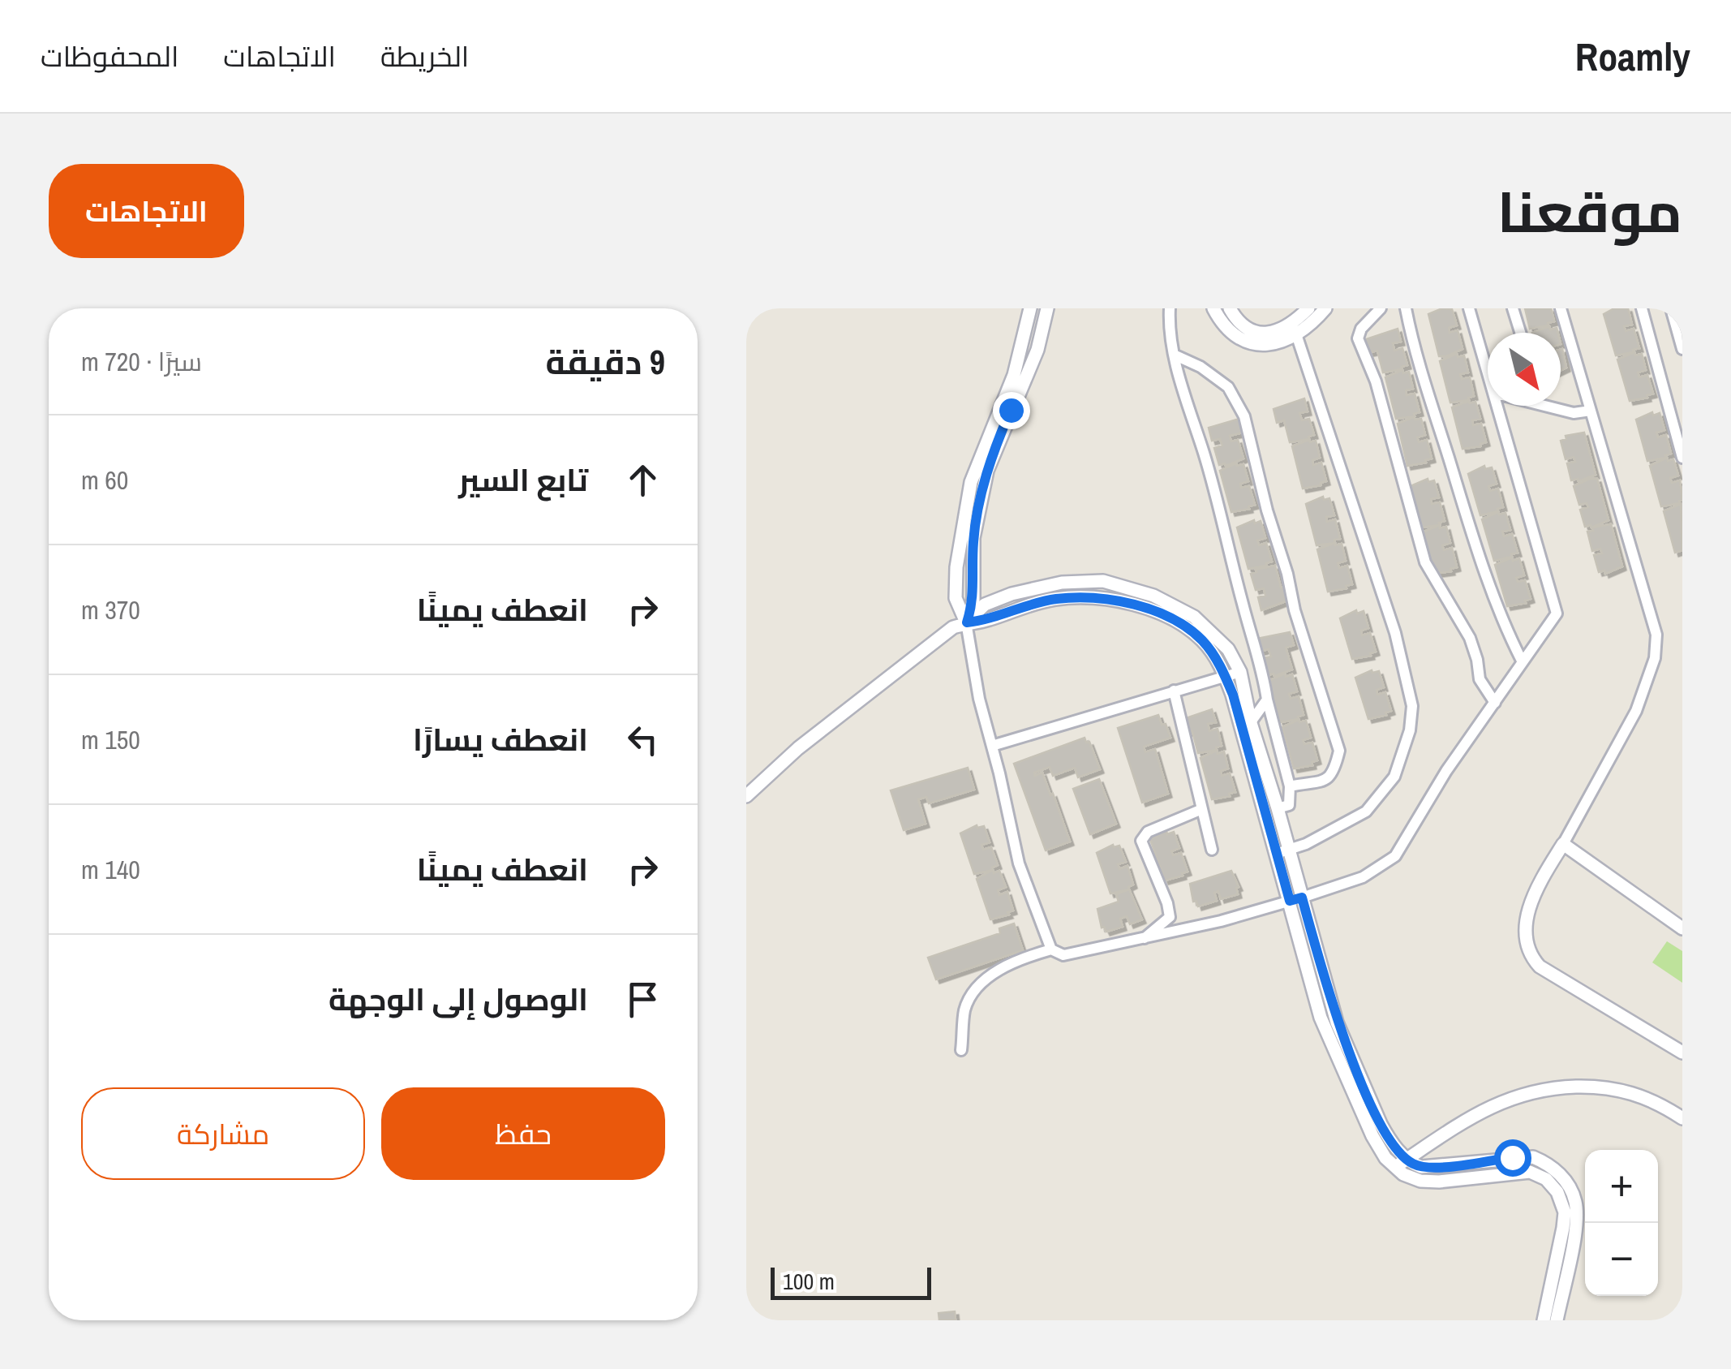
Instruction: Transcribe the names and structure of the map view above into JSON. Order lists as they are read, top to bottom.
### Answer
{
  "scale_bar": "100 m",
  "north": "bottom right",
  "page": {
    "header": "Roamly",
    "nav": ["الخريطة", "الاتجاهات", "المحفوظات"],
    "title": "موقعنا",
    "buttons": [
      "الاتجاهات",
      ["حفظ", "مشاركة"]
    ],
    "heading": ["9 دقيقة", "سيرًا · 720 m"],
    "list": [
      ["تابع السير", "60 m"],
      ["انعطف يمينًا", "370 m"],
      ["انعطف يسارًا", "150 m"],
      ["انعطف يمينًا", "140 m"],
      "الوصول إلى الوجهة"
    ],
    "map_buttons": ["+", "−"],
    "scale": "100 m"
  }
}
